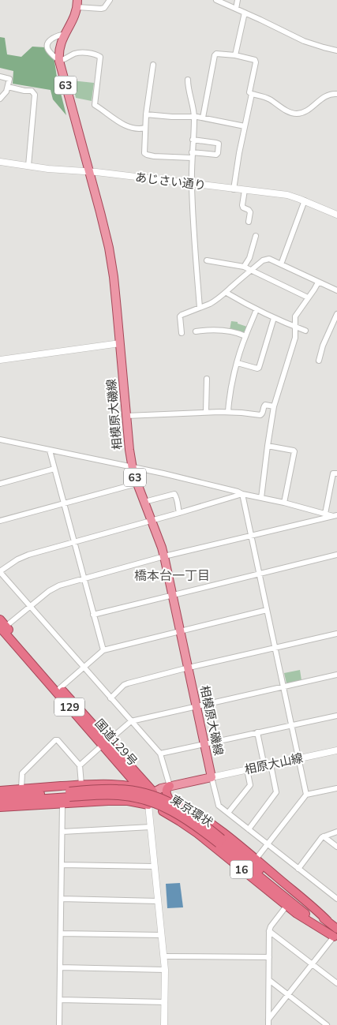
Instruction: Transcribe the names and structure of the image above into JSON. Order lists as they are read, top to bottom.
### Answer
{
  "streets": {
    "highway": [
      "129",
      "国道129号",
      "東京環状",
      "16"
    ],
    "main road": ["63", "相模原大磯線"],
    "street": ["あじさい通り", "相原大山線"]
  },
  "crossings": [
    ["あじさい通り", "相模原大磯線"],
    ["相模原大磯線", "相原大山線"],
    ["国道129号", "16"],
    ["東京環状", "16"]
  ],
  "districts": ["橋本台一丁目"]
}
